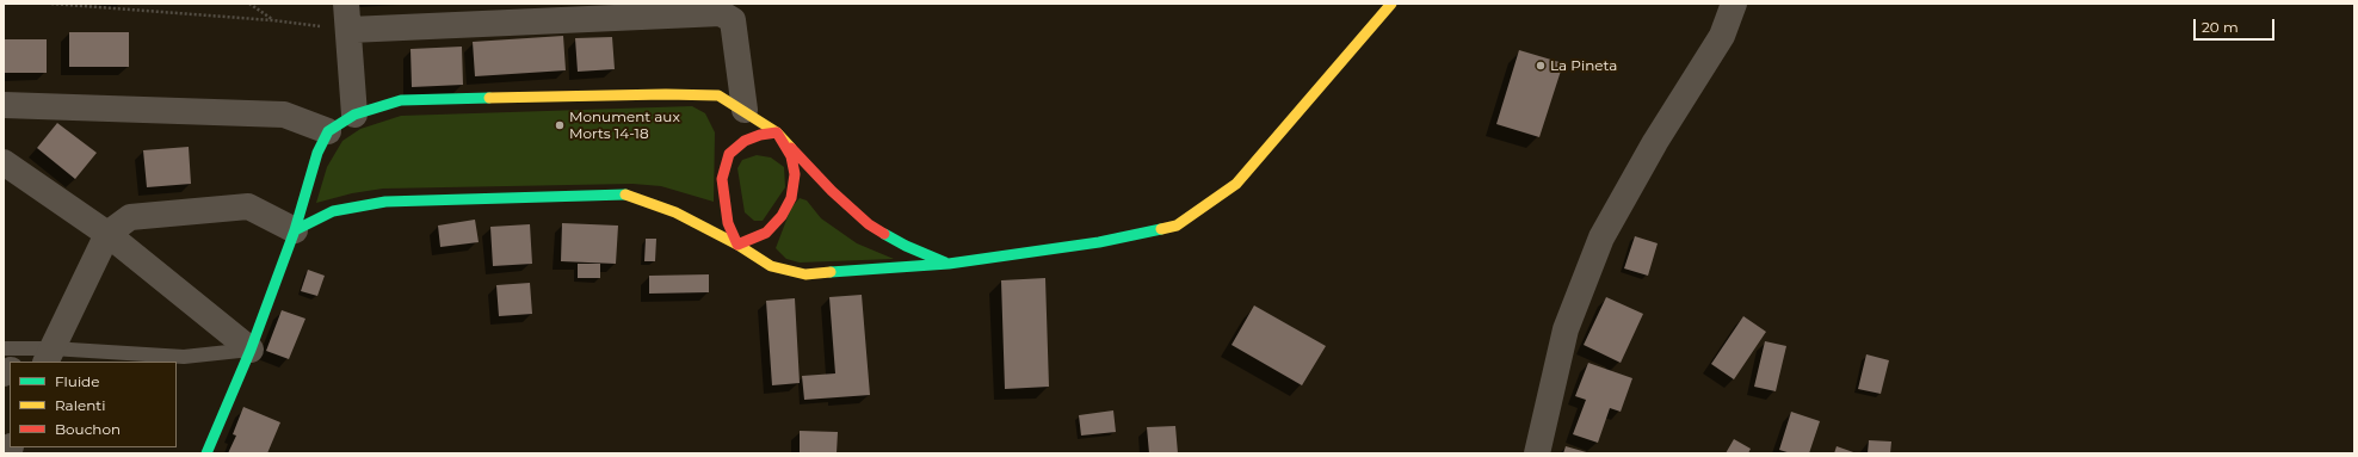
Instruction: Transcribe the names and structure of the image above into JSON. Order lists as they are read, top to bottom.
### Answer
{
  "places": ["La Pineta", "Monument aux Morts 14-18"],
  "legend": ["Fluide", "Ralenti", "Bouchon"],
  "scale_bar": "20 m"
}
